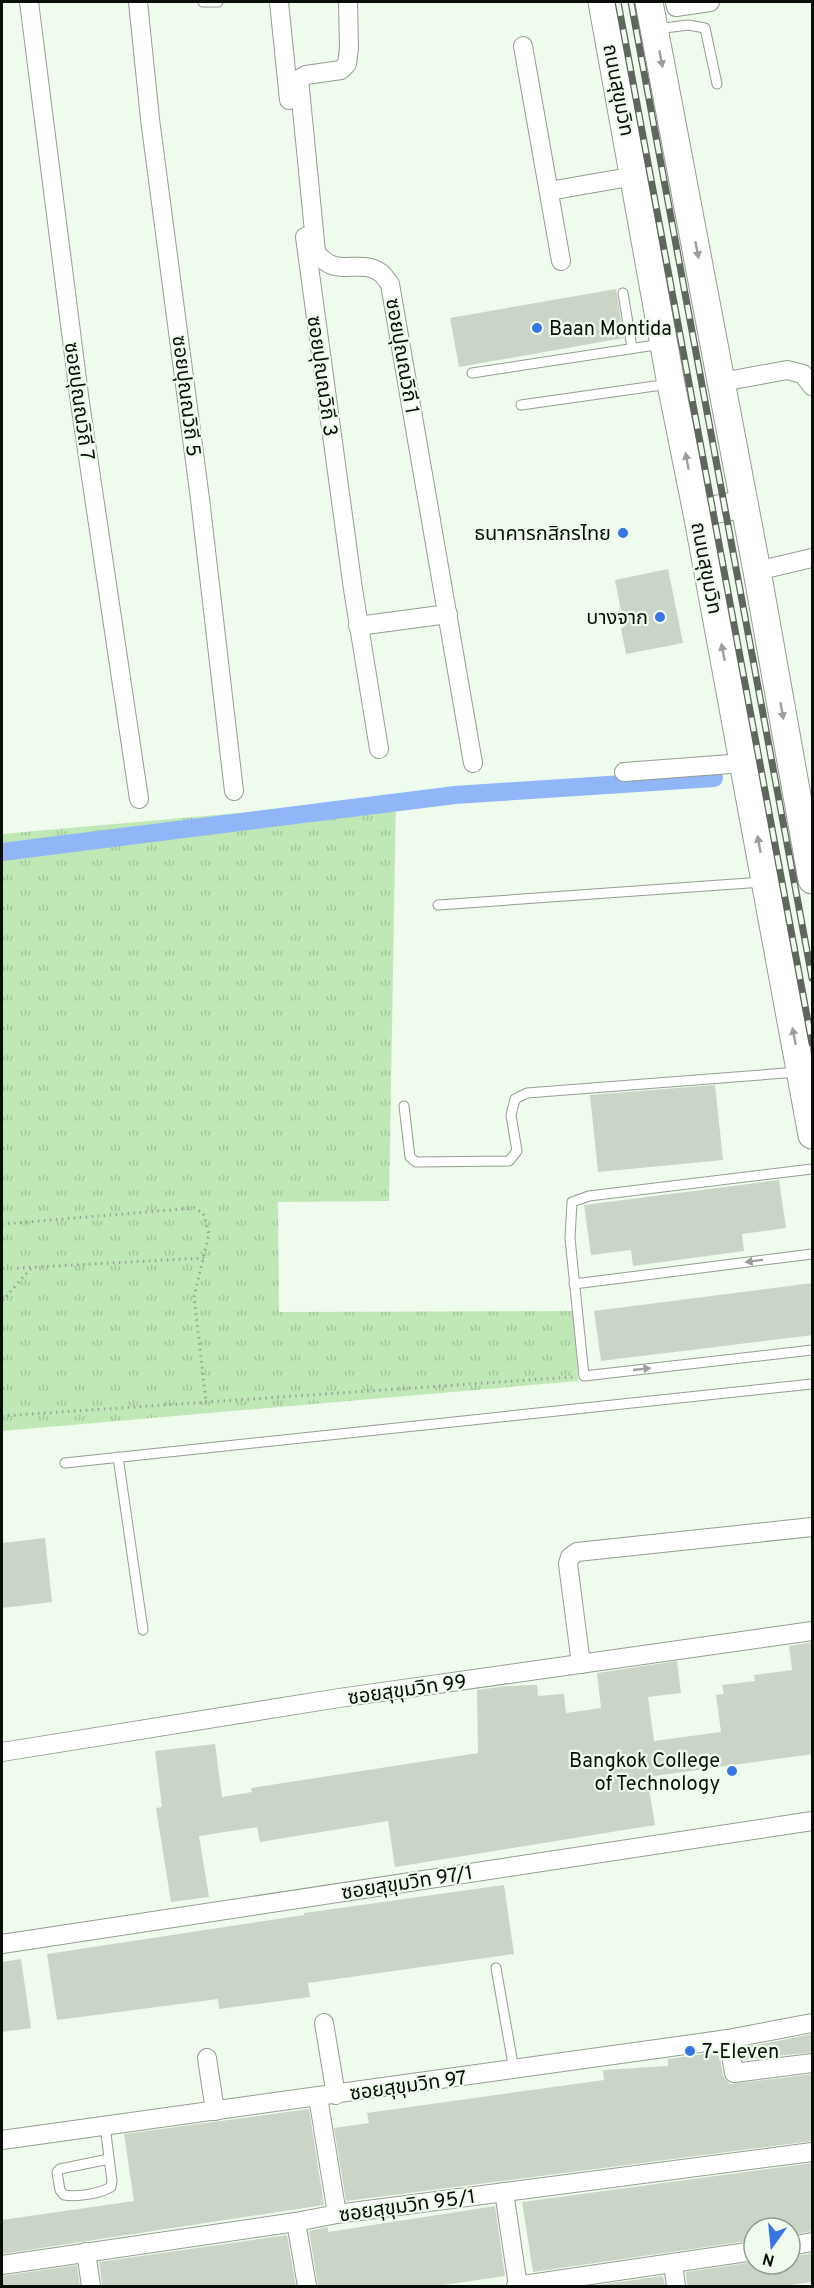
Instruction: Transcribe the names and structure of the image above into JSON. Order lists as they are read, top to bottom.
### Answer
{
  "streets": {
    "main road": ["ถนนสุขุมวิท"],
    "street": [
      "ซอยปุณณวิถี 1",
      "ซอยปุณณวิถี 3",
      "ซอยปุณณวิถี 5",
      "ซอยปุณณวิถี 7",
      "ซอยสุขุมวิท 99",
      "ซอยสุขุมวิท 97/1",
      "ซอยสุขุมวิท 97",
      "ซอยสุขุมวิท 95/1"
    ]
  },
  "places": [
    "Baan Montida",
    "ธนาคารกสิกรไทย",
    "บางจาก",
    "Bangkok College of Technology",
    "7-Eleven"
  ],
  "north": "bottom"
}
